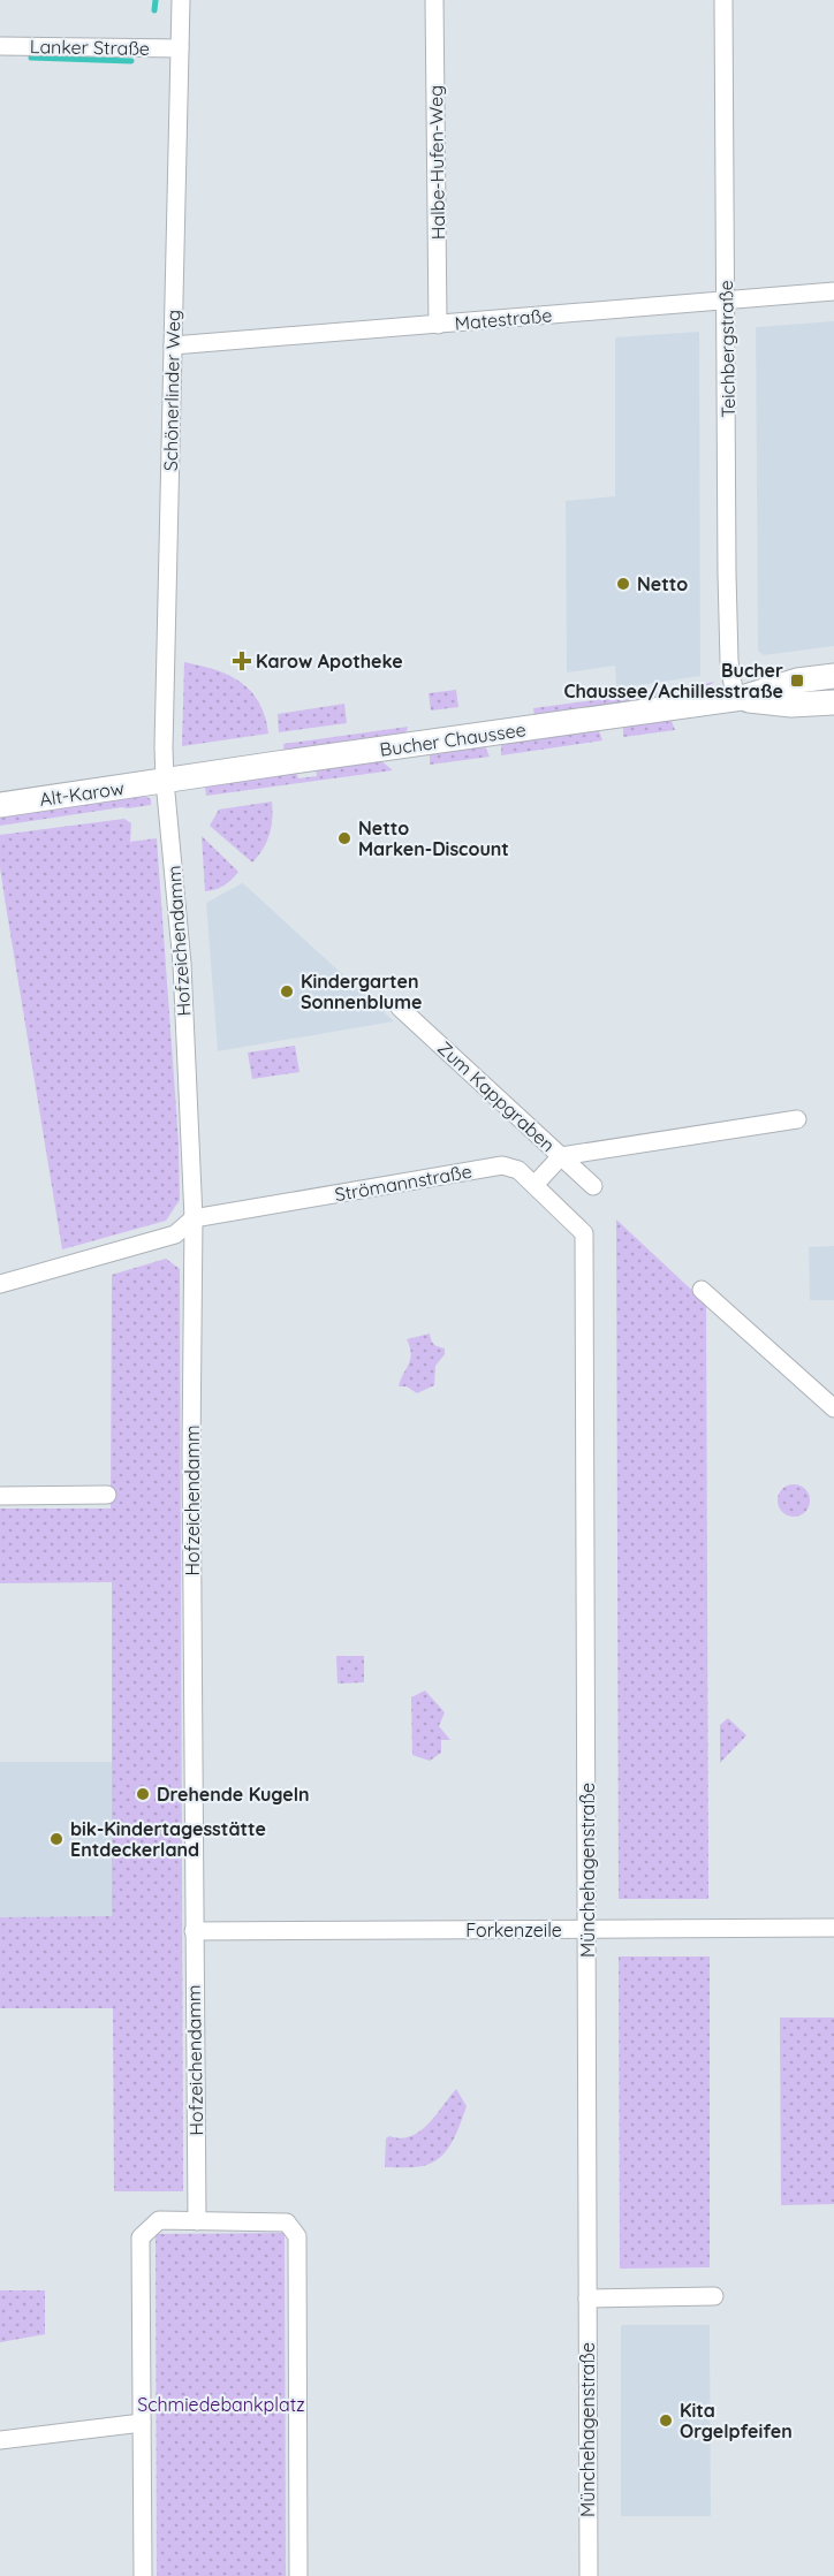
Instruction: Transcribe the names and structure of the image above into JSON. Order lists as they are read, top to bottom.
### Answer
{
  "streets": {
    "main road": ["Bucher Chaussee", "Alt-Karow"],
    "street": [
      "Lanker Straße",
      "Halbe-Hufen-Weg",
      "Matestraße",
      "Teichbergstraße",
      "Schönerlinder Weg",
      "Hofzeichendamm",
      "Zum Kappgraben",
      "Strömannstraße",
      "Münchehagenstraße",
      "Forkenzeile"
    ]
  },
  "crossings": [
    ["Lanker Straße", "Schönerlinder Weg"],
    ["Halbe-Hufen-Weg", "Matestraße"],
    ["Matestraße", "Teichbergstraße"],
    ["Matestraße", "Schönerlinder Weg"],
    ["Teichbergstraße", "Bucher Chaussee"],
    ["Schönerlinder Weg", "Bucher Chaussee"],
    ["Schönerlinder Weg", "Alt-Karow"],
    ["Schönerlinder Weg", "Hofzeichendamm"],
    ["Bucher Chaussee", "Alt-Karow"],
    ["Bucher Chaussee", "Hofzeichendamm"],
    ["Alt-Karow", "Hofzeichendamm"],
    ["Hofzeichendamm", "Strömannstraße"],
    ["Hofzeichendamm", "Forkenzeile"],
    ["Strömannstraße", "Münchehagenstraße"],
    ["Münchehagenstraße", "Forkenzeile"]
  ],
  "parks": ["Schmiedebankplatz"],
  "places": {
    "other": [
      "Netto",
      "Netto Marken-Discount",
      "Kindergarten Sonnenblume",
      "Drehende Kugeln",
      "bik-Kindertagesstätte Entdeckerland",
      "Kita Orgelpfeifen"
    ],
    "health": ["Karow Apotheke"],
    "transit": ["Bucher Chaussee/Achillesstraße"]
  }
}
